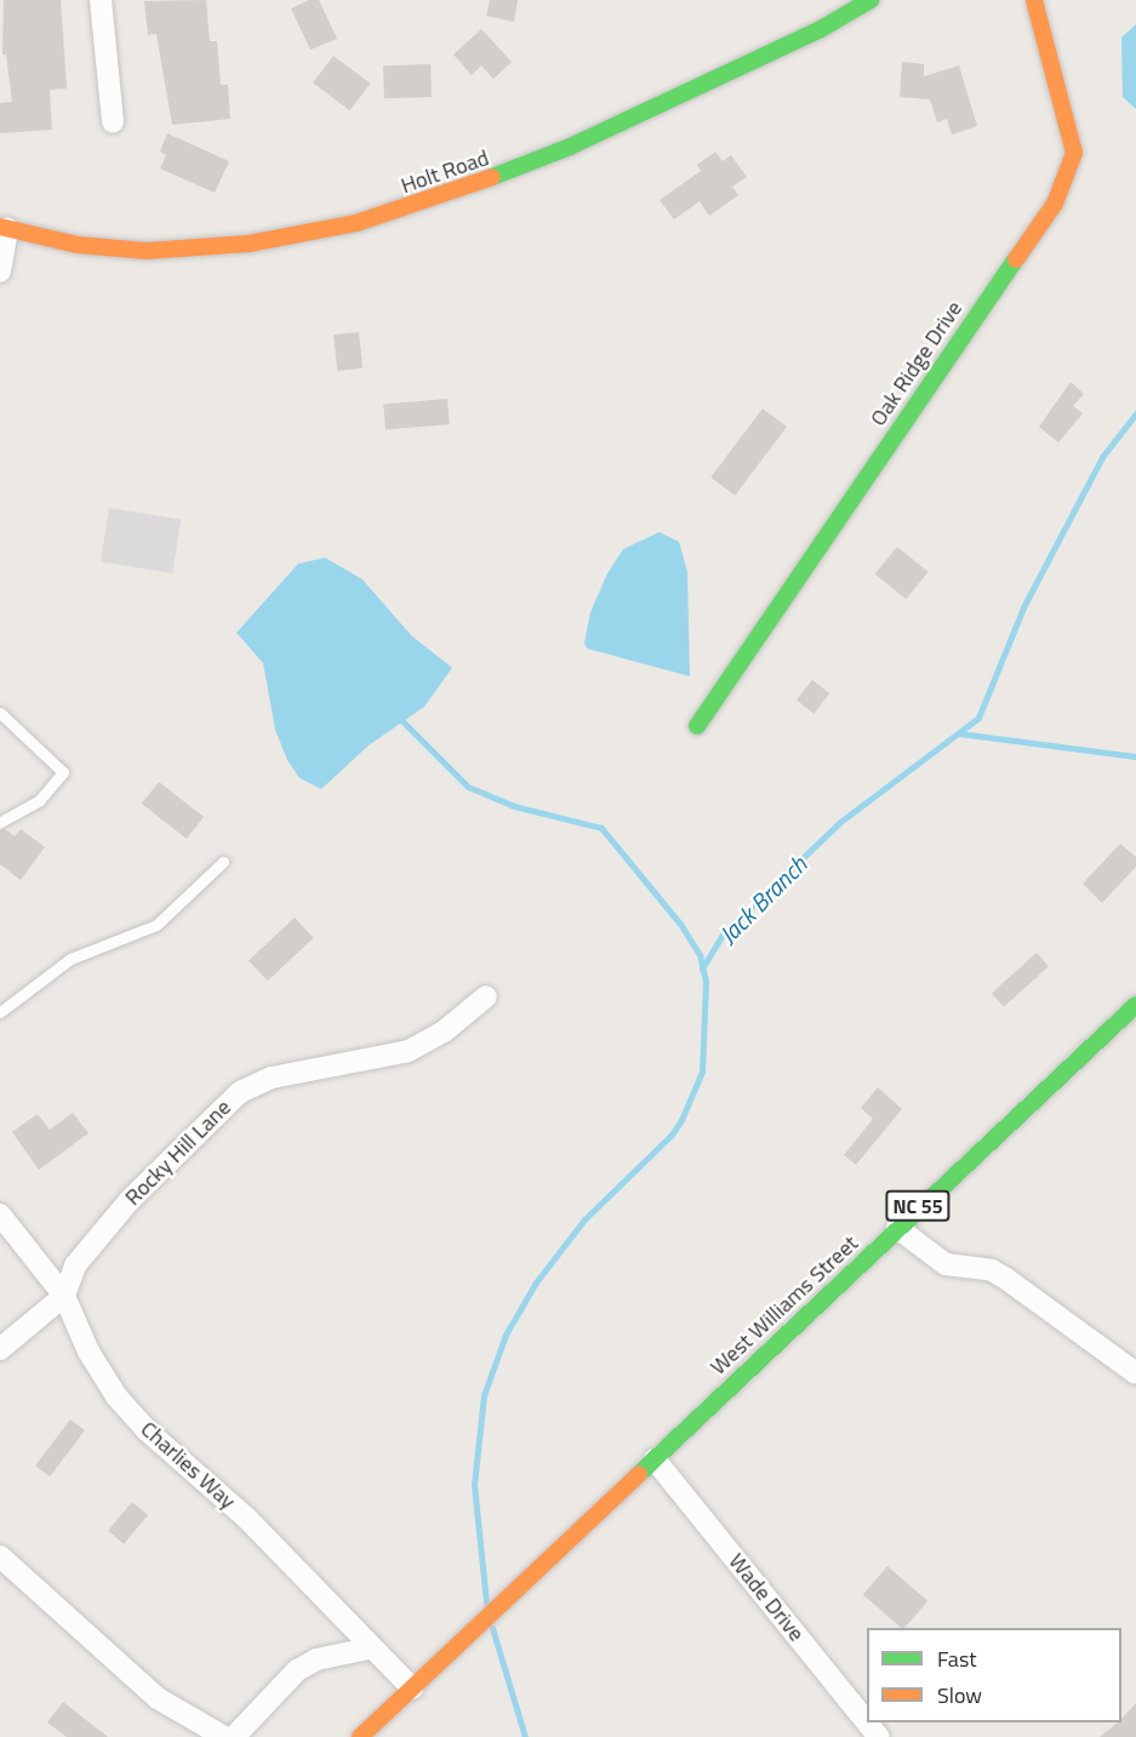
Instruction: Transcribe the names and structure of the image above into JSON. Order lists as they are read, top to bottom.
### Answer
{
  "streets": {
    "street": [
      "Holt Road",
      "Oak Ridge Drive",
      "Rocky Hill Lane",
      "NC 55",
      "West Williams Street",
      "Charlies Way",
      "Wade Drive"
    ]
  },
  "crossings": [
    ["Rocky Hill Lane", "Charlies Way"],
    ["NC 55", "West Williams Street"],
    ["NC 55", "Charlies Way"],
    ["NC 55", "Wade Drive"],
    ["West Williams Street", "Wade Drive"]
  ],
  "water": ["Jack Branch"],
  "legend": ["Fast", "Slow"]
}
